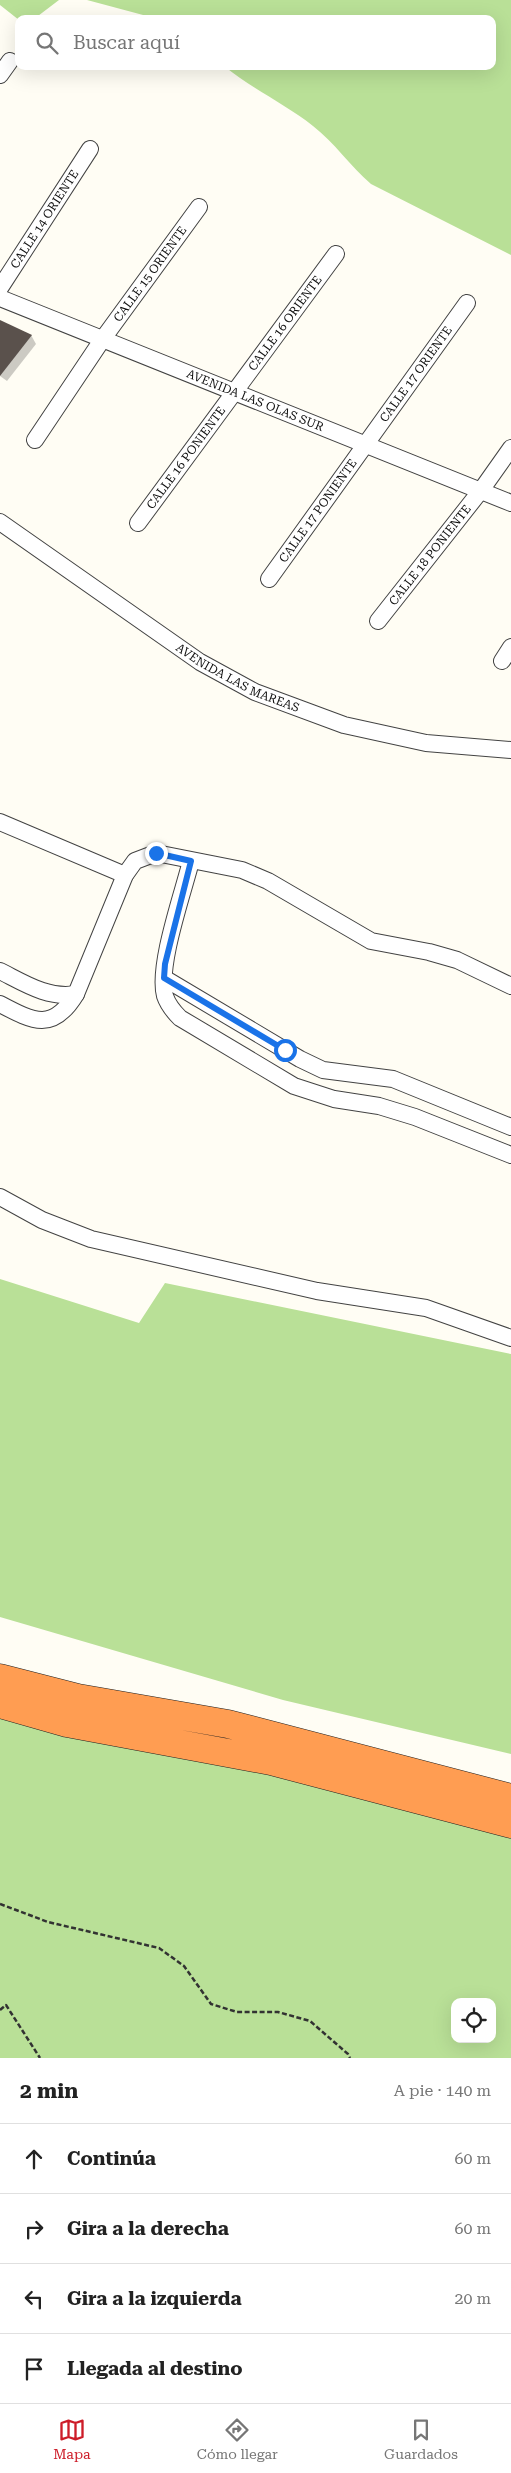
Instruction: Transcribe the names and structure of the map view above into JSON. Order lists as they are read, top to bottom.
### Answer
{
  "streets": {
    "street": [
      "CALLE 14 ORIENTE",
      "CALLE 15 ORIENTE",
      "CALLE 16 ORIENTE",
      "CALLE 17 ORIENTE",
      "AVENIDA LAS OLAS SUR",
      "CALLE 16 PONIENTE",
      "CALLE 17 PONIENTE",
      "CALLE 18 PONIENTE",
      "AVENIDA LAS MAREAS"
    ]
  },
  "crossings": [
    ["CALLE 15 ORIENTE", "AVENIDA LAS OLAS SUR"],
    ["CALLE 16 ORIENTE", "AVENIDA LAS OLAS SUR"],
    ["CALLE 16 ORIENTE", "CALLE 16 PONIENTE"],
    ["CALLE 17 ORIENTE", "AVENIDA LAS OLAS SUR"],
    ["CALLE 17 ORIENTE", "CALLE 17 PONIENTE"],
    ["AVENIDA LAS OLAS SUR", "CALLE 16 PONIENTE"],
    ["AVENIDA LAS OLAS SUR", "CALLE 17 PONIENTE"],
    ["AVENIDA LAS OLAS SUR", "CALLE 18 PONIENTE"]
  ],
  "page": {
    "search": "Buscar aquí",
    "heading": ["2 min", "A pie · 140 m"],
    "list": [
      ["Continúa", "60 m"],
      ["Gira a la derecha", "60 m"],
      ["Gira a la izquierda", "20 m"],
      "Llegada al destino"
    ],
    "nav": ["Mapa", "Cómo llegar", "Guardados"]
  }
}
